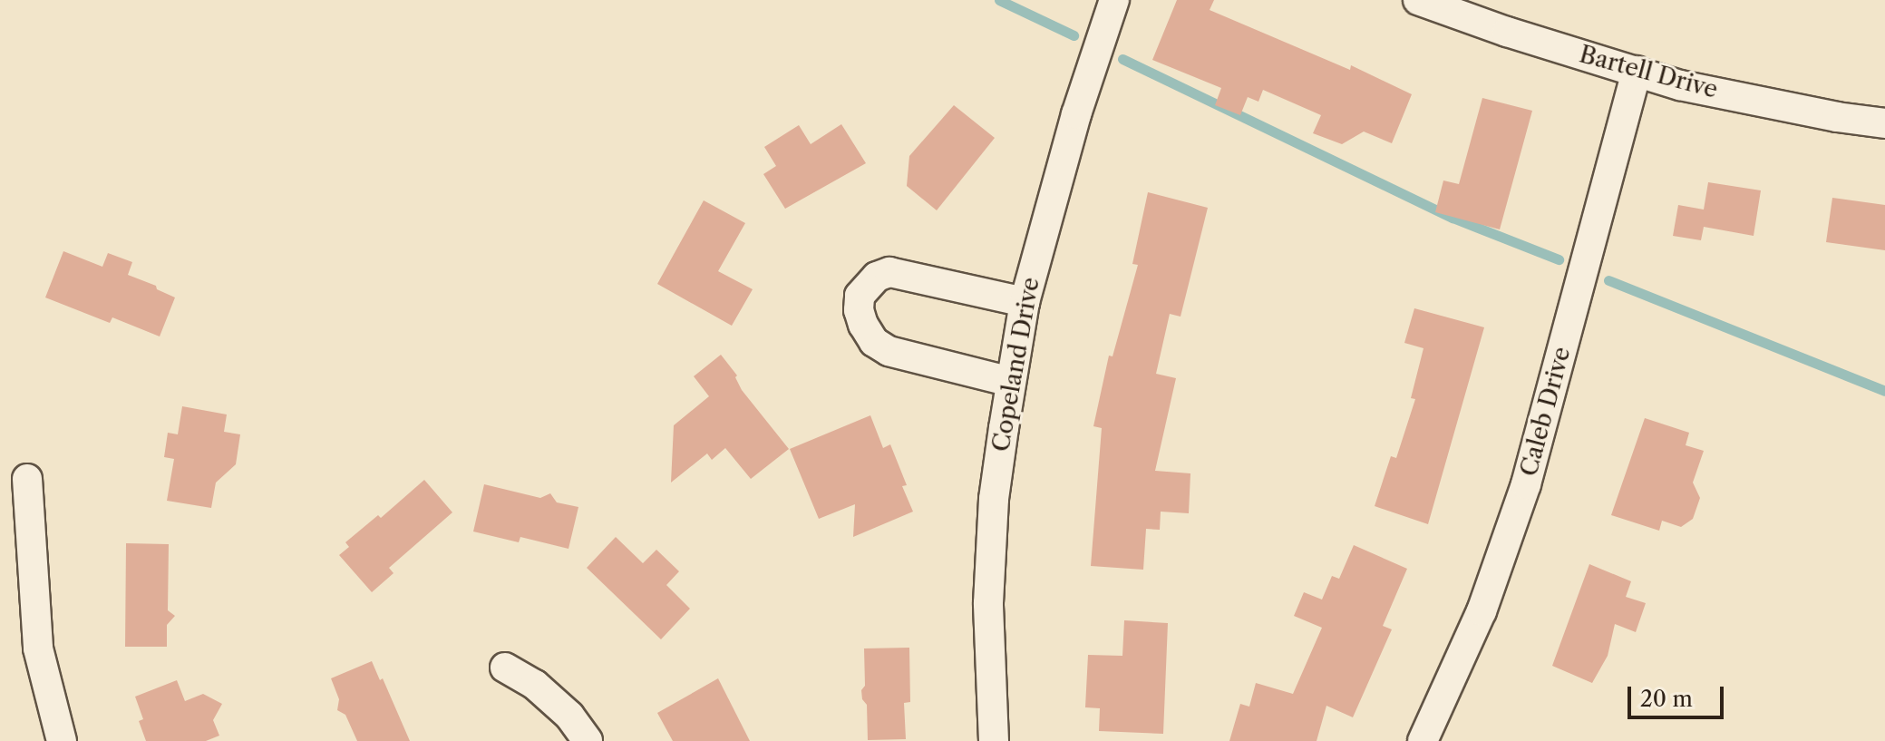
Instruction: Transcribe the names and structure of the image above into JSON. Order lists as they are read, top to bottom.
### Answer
{
  "streets": {
    "street": ["Bartell Drive", "Copeland Drive", "Caleb Drive"]
  },
  "crossings": [
    ["Bartell Drive", "Caleb Drive"]
  ],
  "scale_bar": "20 m"
}
